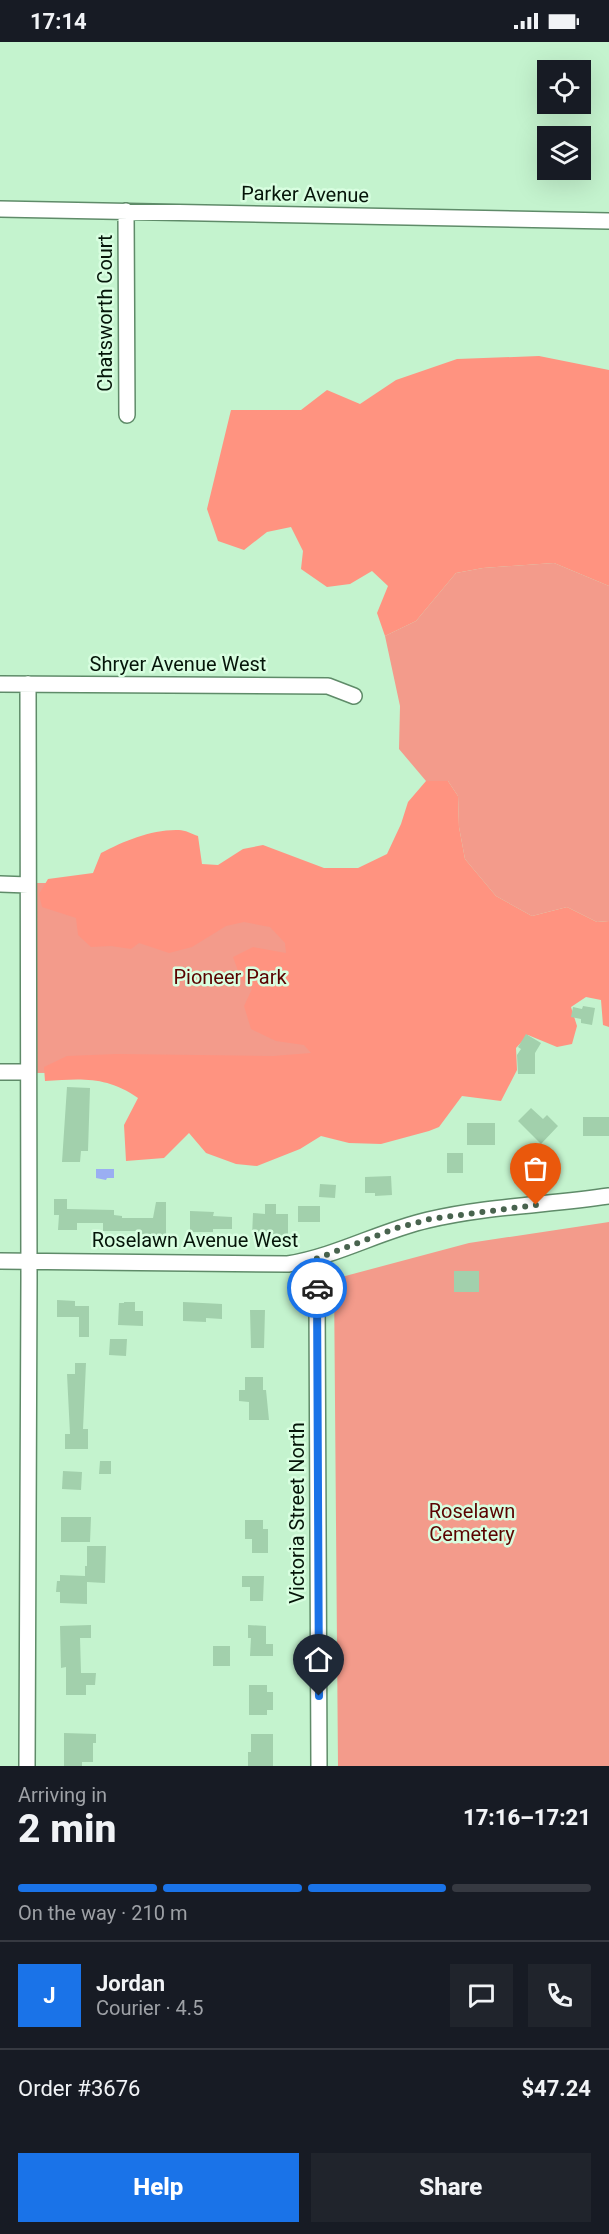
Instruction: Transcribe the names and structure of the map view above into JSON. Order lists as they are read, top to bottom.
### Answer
{
  "streets": {
    "street": [
      "Parker Avenue",
      "Chatsworth Court",
      "Shryer Avenue West",
      "Roselawn Avenue West",
      "Victoria Street North"
    ]
  },
  "crossings": [
    ["Parker Avenue", "Chatsworth Court"],
    ["Roselawn Avenue West", "Victoria Street North"]
  ],
  "parks": ["Pioneer Park", "Roselawn Cemetery"],
  "page": {
    "status": "17:14",
    "heading": ["2 min", "Arriving in", "17:16–17:21"],
    "panel": [
      "Jordan",
      "Courier · 4.5",
      "Order #3676",
      "$47.24"
    ],
    "bar": "On the way · 210 m",
    "round": "J",
    "buttons": ["Help", "Share"]
  }
}
